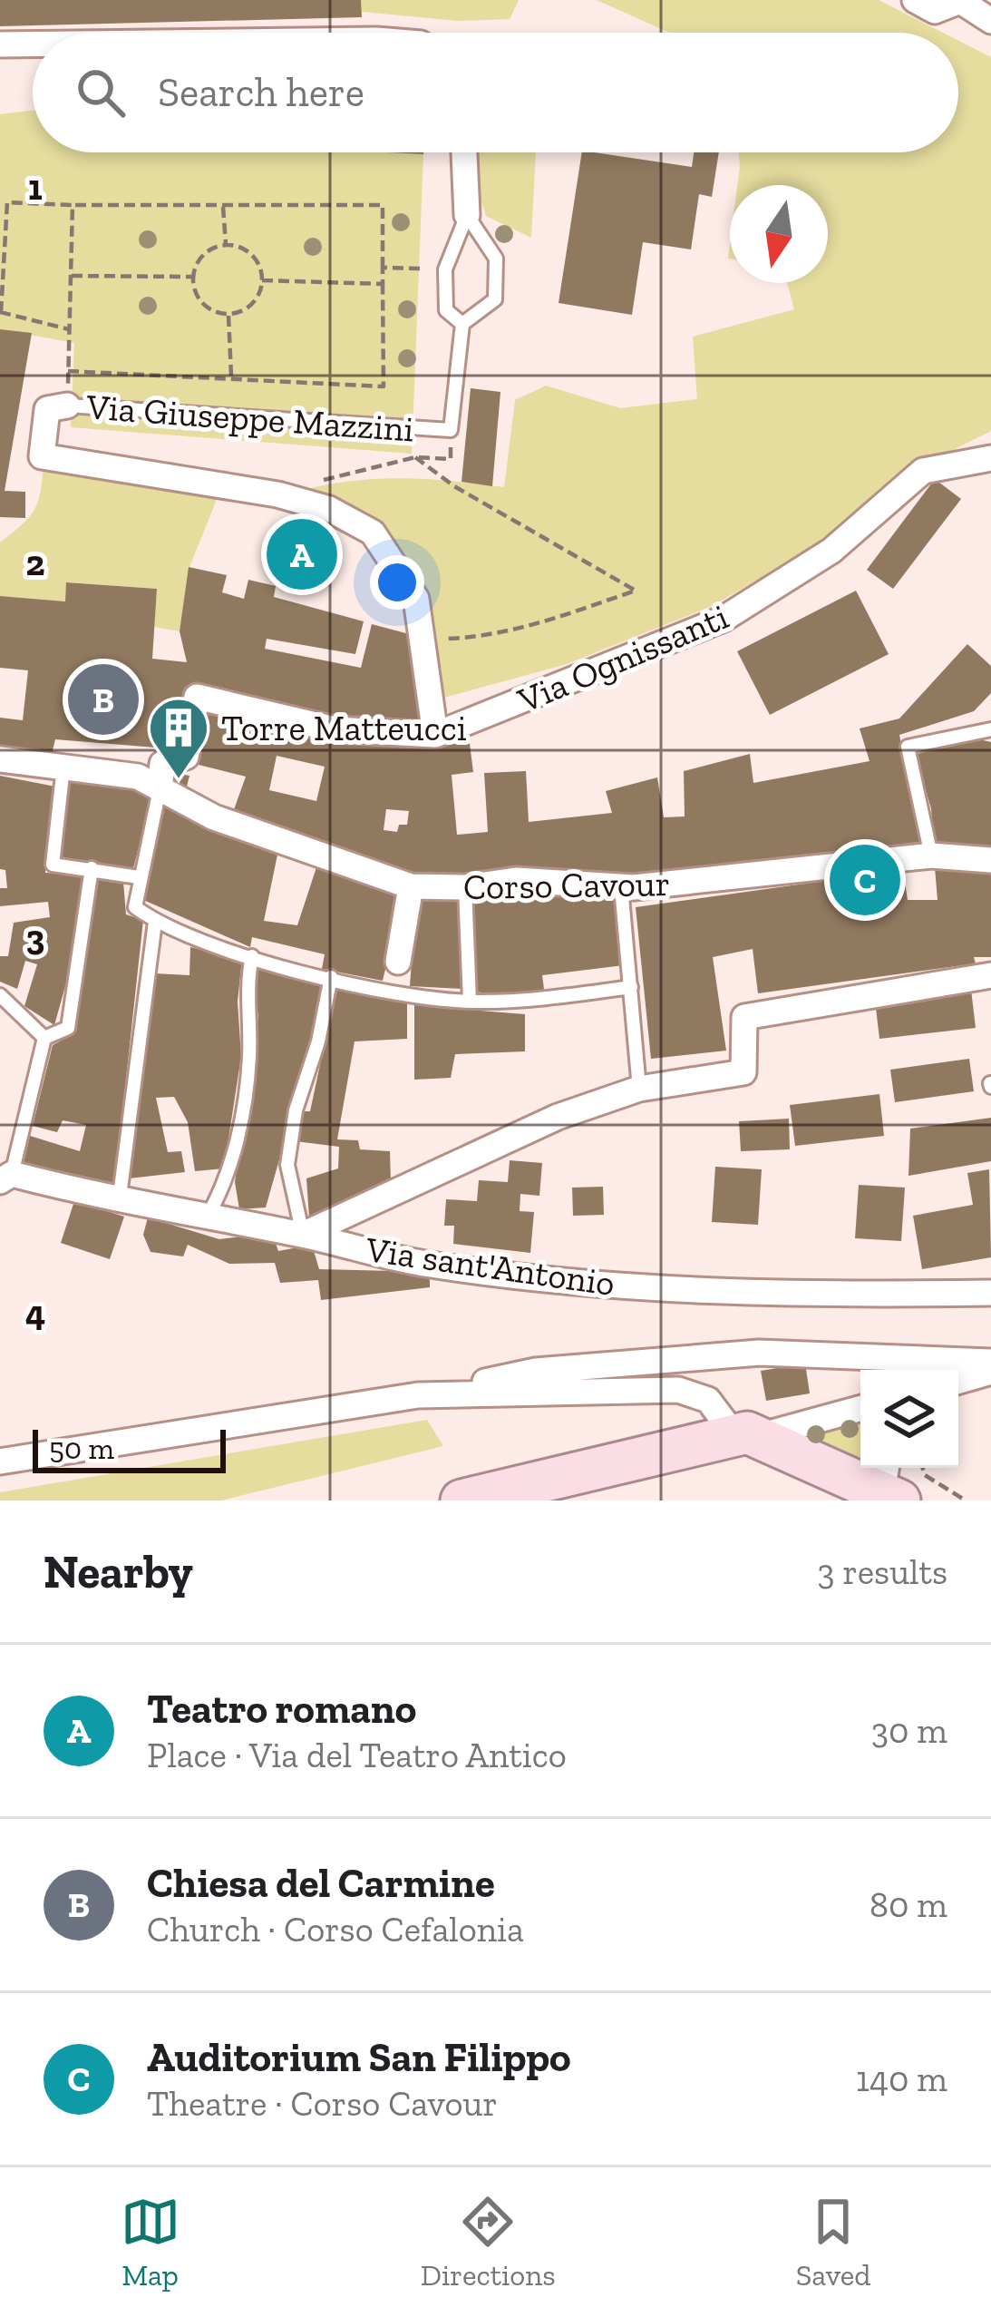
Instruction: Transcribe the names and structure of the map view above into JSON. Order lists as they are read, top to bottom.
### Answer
{
  "streets": {
    "street": ["Via Ognissanti", "Corso Cavour", "Via sant'Antonio"],
    "lane": ["Via Giuseppe Mazzini"]
  },
  "crossings": [
    ["Via Ognissanti", "Corso Cavour"]
  ],
  "places": {
    "building": ["Torre Matteucci"]
  },
  "scale_bar": "50 m",
  "north": "bottom",
  "page": {
    "search": "Search here",
    "pins": ["A", "B", "C"],
    "scale": "50 m",
    "heading": ["Nearby", "3 results"],
    "list": [
      {
        "mark": "A",
        "name": "Teatro romano",
        "note": "Place · Via del Teatro Antico",
        "value": "30 m"
      },
      {
        "mark": "B",
        "name": "Chiesa del Carmine",
        "note": "Church · Corso Cefalonia",
        "value": "80 m"
      },
      {
        "mark": "C",
        "name": "Auditorium San Filippo",
        "note": "Theatre · Corso Cavour",
        "value": "140 m"
      }
    ],
    "nav": ["Map", "Directions", "Saved"]
  },
  "grid": {
    "rows": [
      "1",
      "2",
      "3",
      "4"
    ]
  }
}
